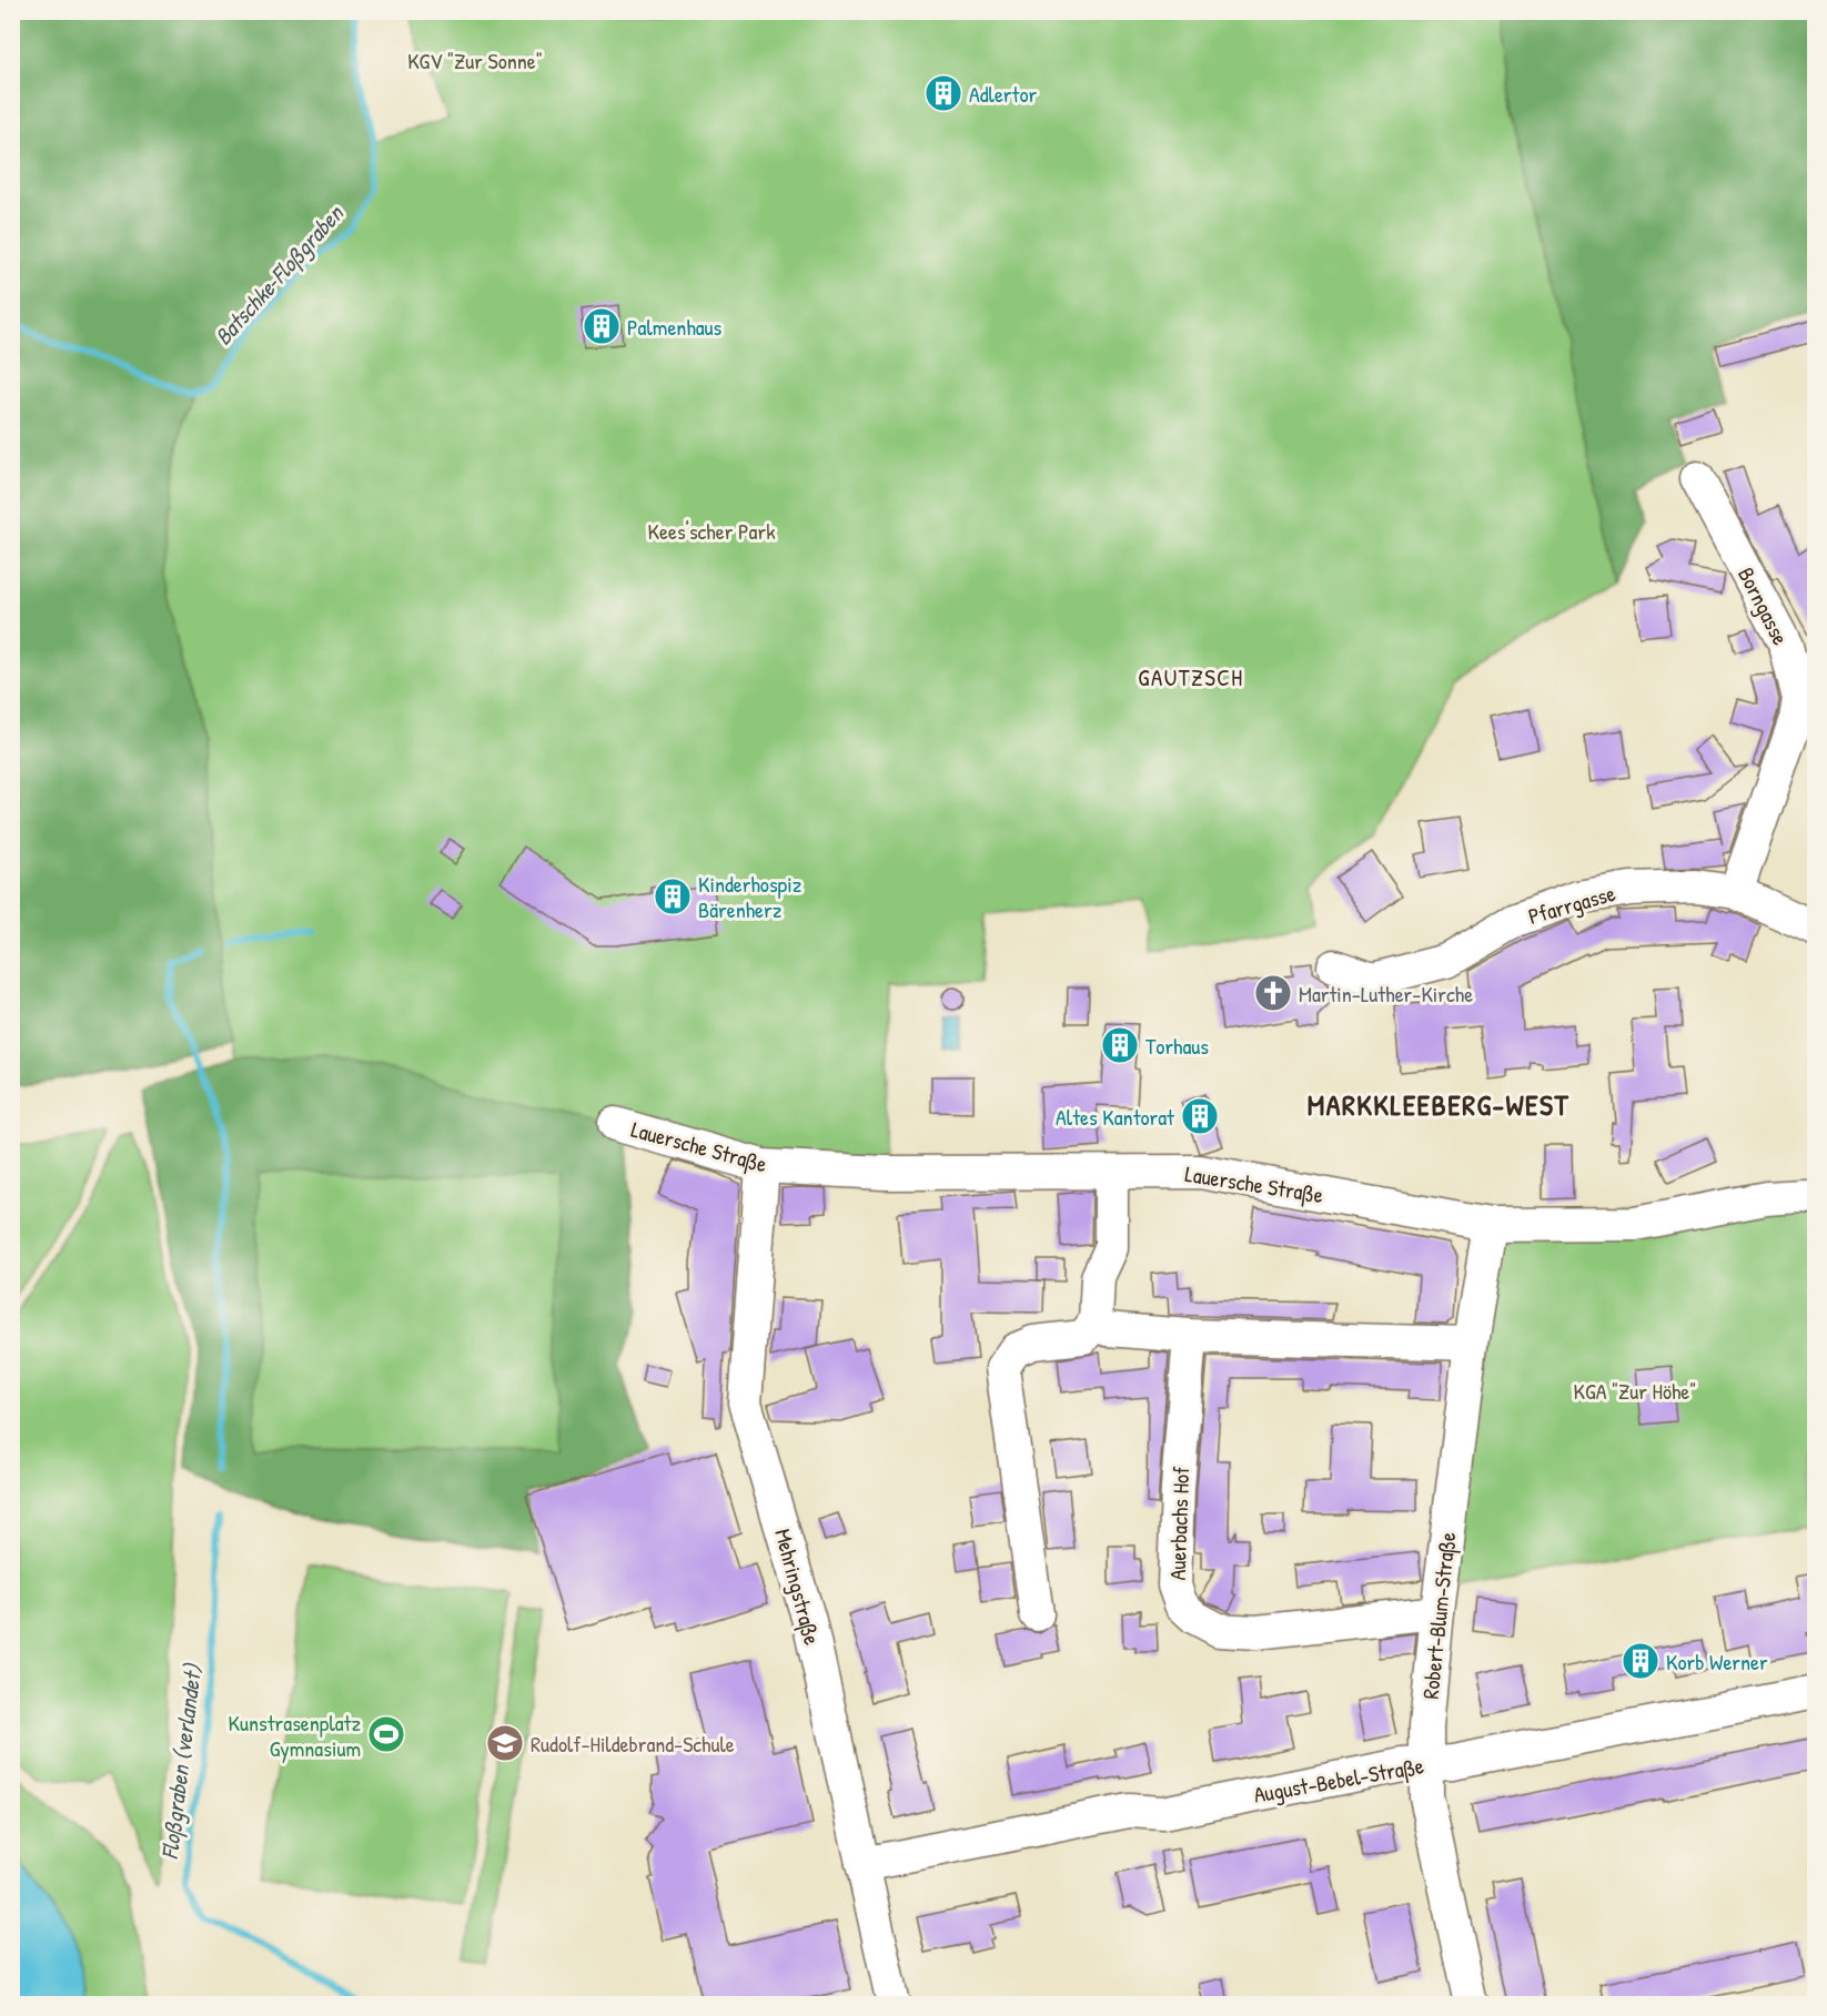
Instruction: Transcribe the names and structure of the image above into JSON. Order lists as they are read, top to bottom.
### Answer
{
  "streets": {
    "street": [
      "Borngasse",
      "Pfarrgasse",
      "Lauersche Straße",
      "Auerbachs Hof",
      "Mehringstraße",
      "Robert-Blum-Straße",
      "August-Bebel-Straße"
    ]
  },
  "crossings": [
    ["Borngasse", "Pfarrgasse"],
    ["Lauersche Straße", "Mehringstraße"],
    ["Lauersche Straße", "Robert-Blum-Straße"],
    ["Auerbachs Hof", "Robert-Blum-Straße"],
    ["Mehringstraße", "August-Bebel-Straße"],
    ["Robert-Blum-Straße", "August-Bebel-Straße"]
  ],
  "districts": ["GAUTZSCH", "MARKKLEEBERG-WEST"],
  "water": ["Batschke‐Floßgraben", "Floßgraben (verlandet)"],
  "parks": ["KGV \"Zur Sonne\"", "Kees'scher Park", "KGA \"Zur Höhe\""],
  "places": {
    "building": [
      "Adlertor",
      "Palmenhaus",
      "Kinderhospiz Bärenherz",
      "Torhaus",
      "Altes Kantorat",
      "Korb Werner"
    ],
    "church": ["Martin-Luther-Kirche"],
    "sports": ["Kunstrasenplatz Gymnasium"],
    "school or university": ["Rudolf-Hildebrand-Schule"]
  }
}
